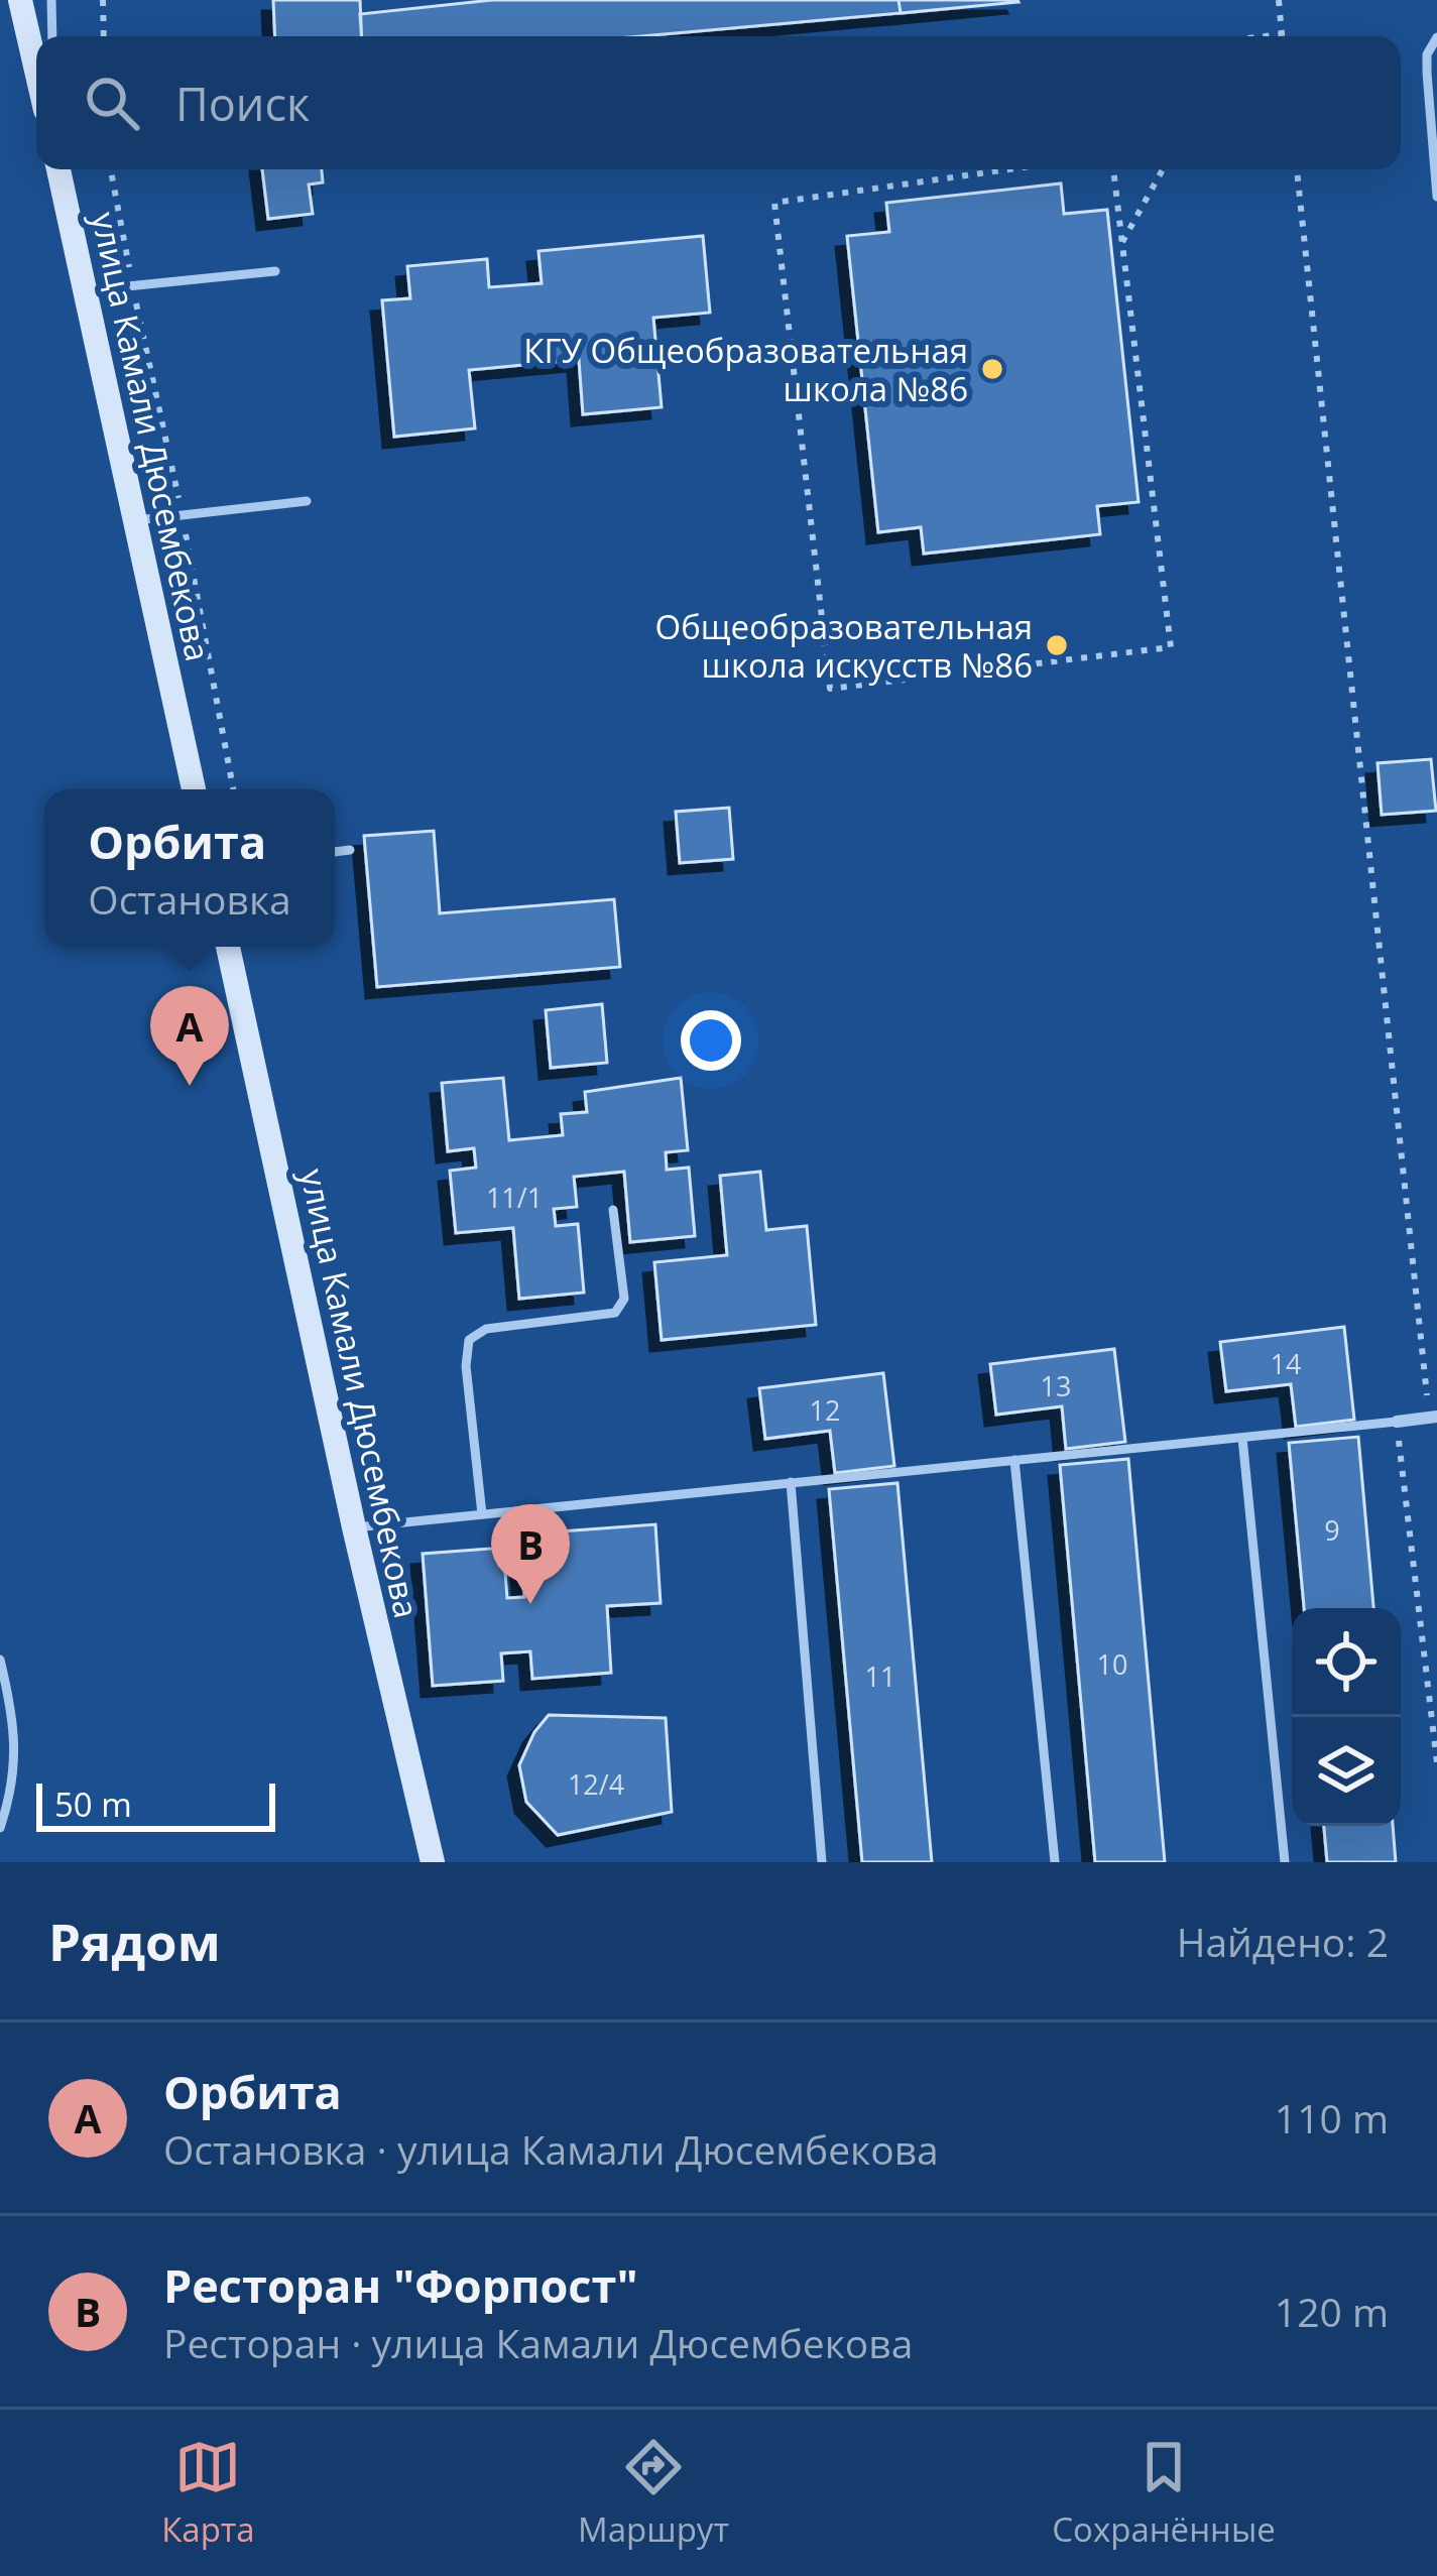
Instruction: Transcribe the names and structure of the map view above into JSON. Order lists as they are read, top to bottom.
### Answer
{
  "streets": {
    "main road": ["улица Камали Дюсембекова"]
  },
  "places": ["КГУ Общеобразовательная школа №86", "Общеобразовательная школа искусств №86"],
  "house_numbers": [
    "11/1",
    "14",
    "13",
    "12",
    "9",
    "10",
    "11",
    "12/4"
  ],
  "scale_bar": "50 m",
  "page": {
    "search": "Поиск",
    "popup": ["Орбита", "Остановка"],
    "pins": ["A", "B"],
    "scale": "50 m",
    "heading": ["Рядом", "Найдено: 2"],
    "list": [
      {
        "mark": "A",
        "name": "Орбита",
        "note": "Остановка · улица Камали Дюсембекова",
        "value": "110 m"
      },
      {
        "mark": "B",
        "name": "Ресторан \"Форпост\"",
        "note": "Ресторан · улица Камали Дюсембекова",
        "value": "120 m"
      }
    ],
    "nav": ["Карта", "Маршрут", "Сохранённые"]
  }
}
